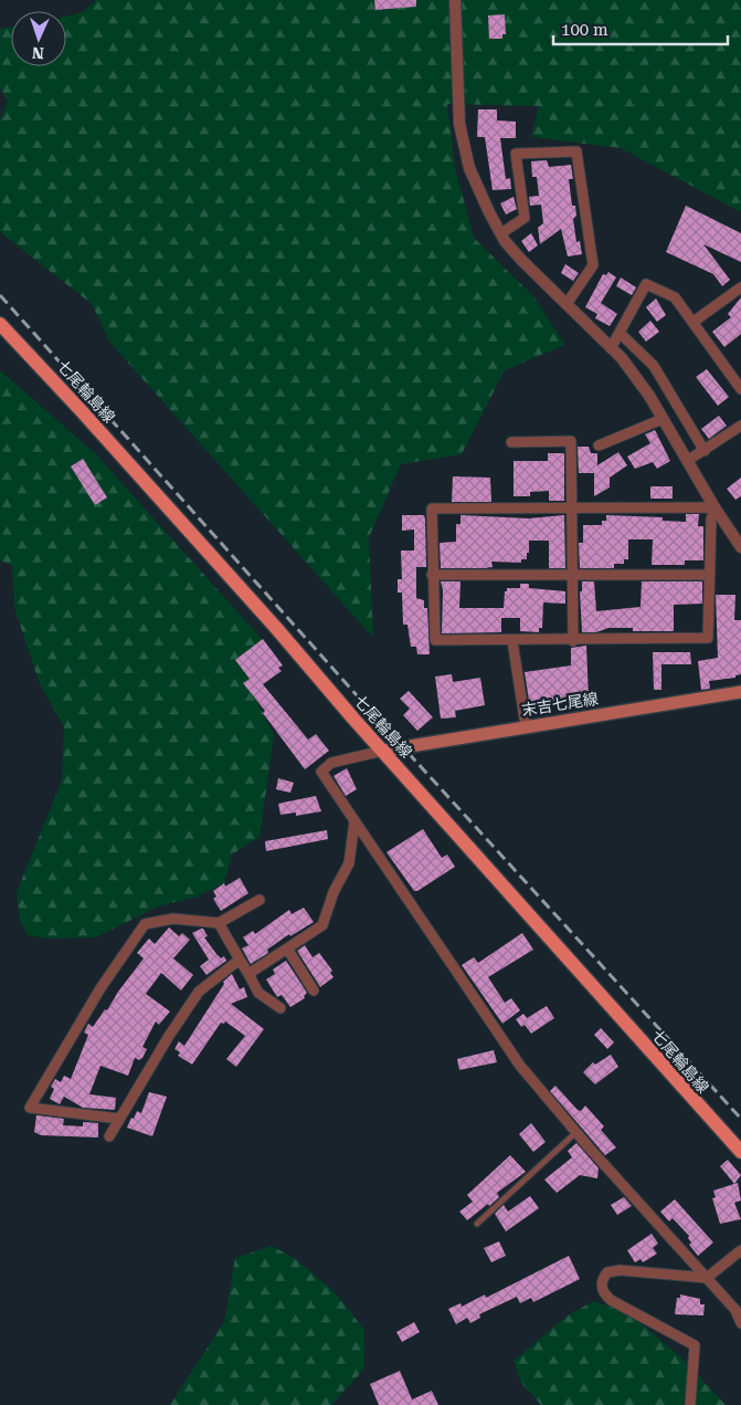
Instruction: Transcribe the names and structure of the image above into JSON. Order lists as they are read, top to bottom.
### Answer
{
  "streets": {
    "main road": ["七尾輪島線", "末吉七尾線"]
  },
  "crossings": [
    ["七尾輪島線", "末吉七尾線"]
  ],
  "scale_bar": "100 m",
  "north": "bottom"
}
